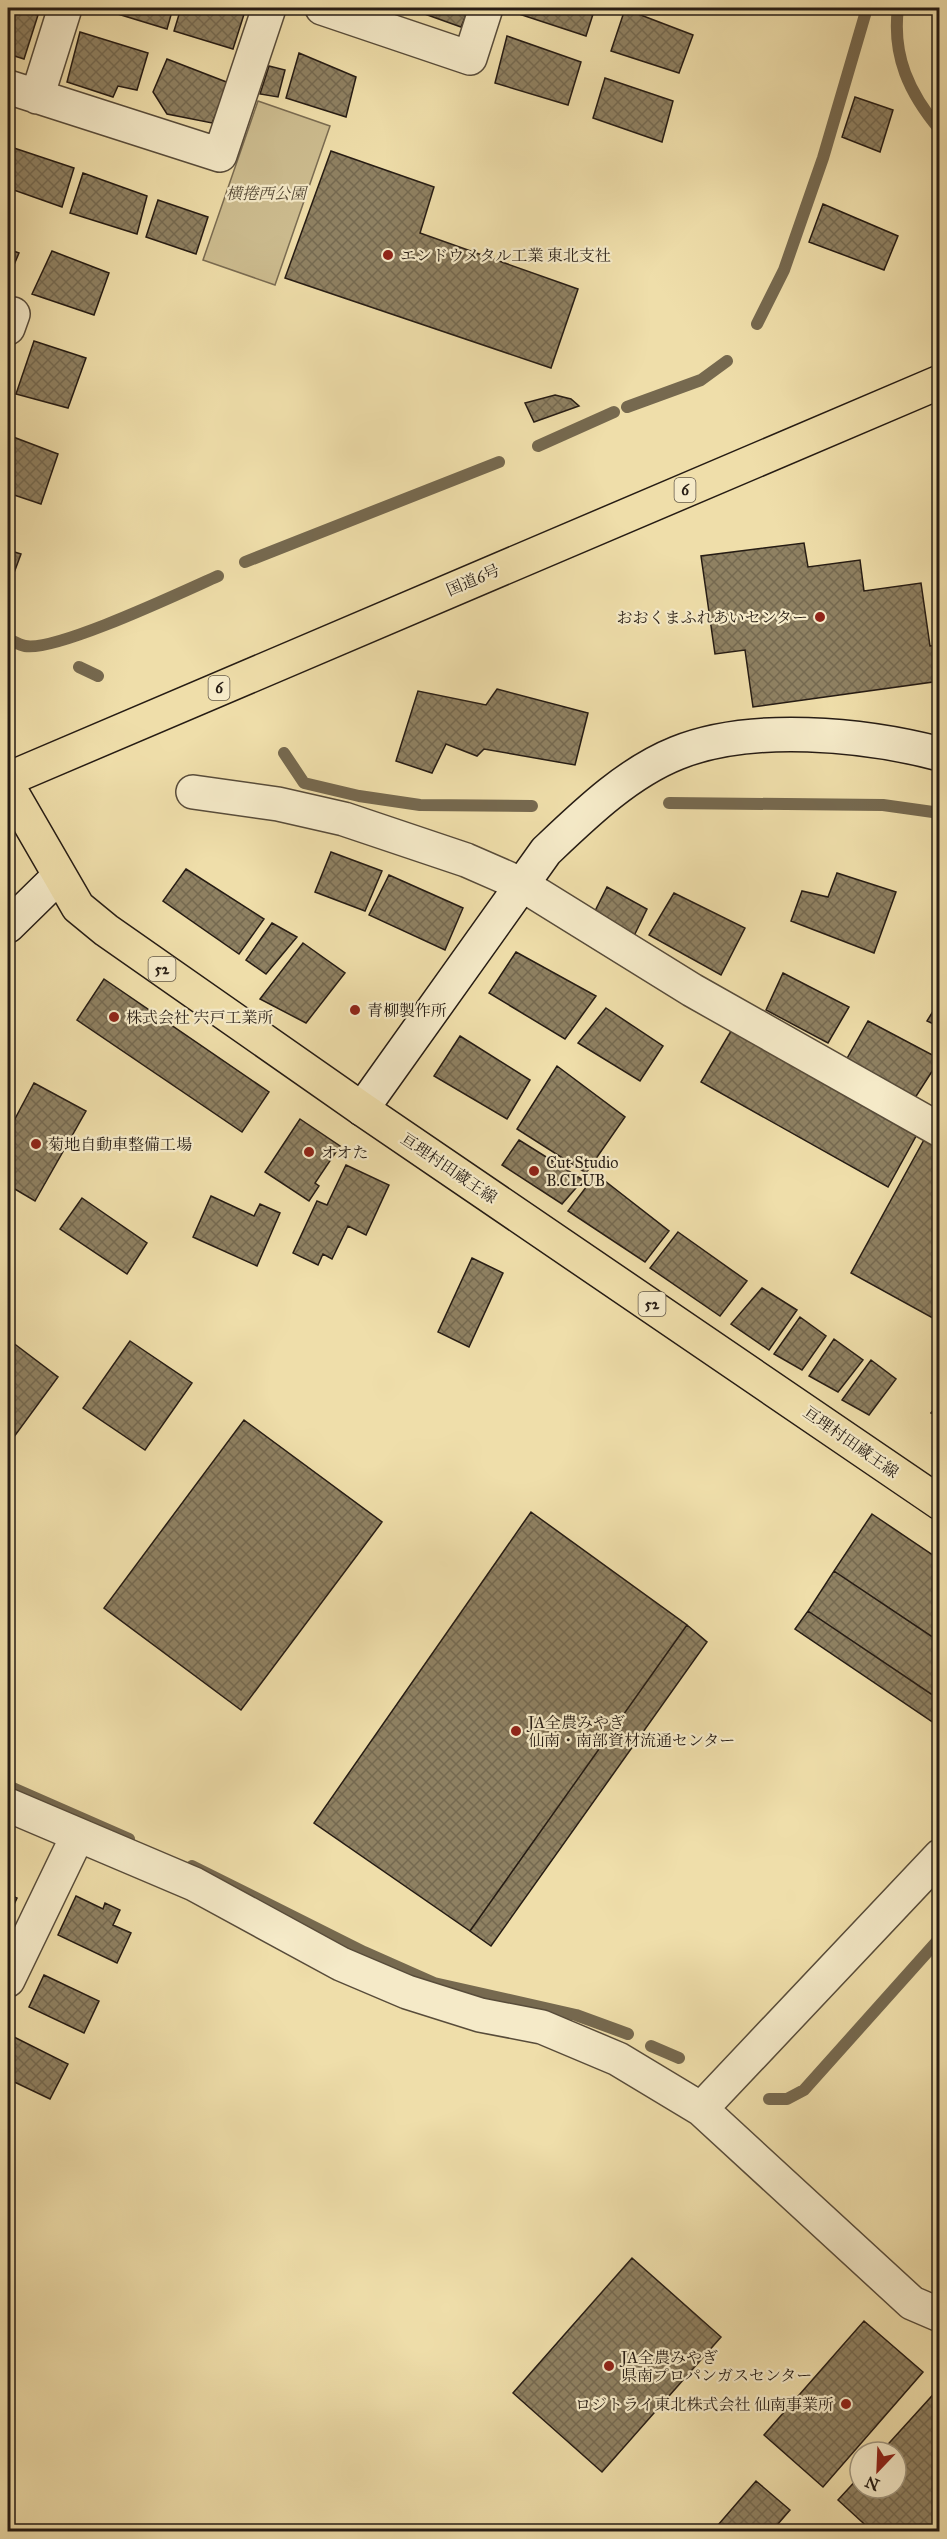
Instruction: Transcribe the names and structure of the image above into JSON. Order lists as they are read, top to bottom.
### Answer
{
  "streets": {
    "main road": [
      "6",
      "国道6号",
      "52",
      "亘理村田蔵王線"
    ]
  },
  "parks": ["横捲西公園"],
  "places": [
    "エンドウメタル工業 東北支社",
    "おおくまふれあいセンター",
    "青柳製作所",
    "株式会社 宍戸工業所",
    "菊地自動車整備工場",
    "オオた",
    "Cut Studio B.CLUB",
    "JA全農みやぎ 仙南・南部資材流通センター",
    "JA全農みやぎ 県南プロパンガスセンター",
    "ロジトライ東北株式会社 仙南事業所"
  ],
  "north": "bottom left"
}
